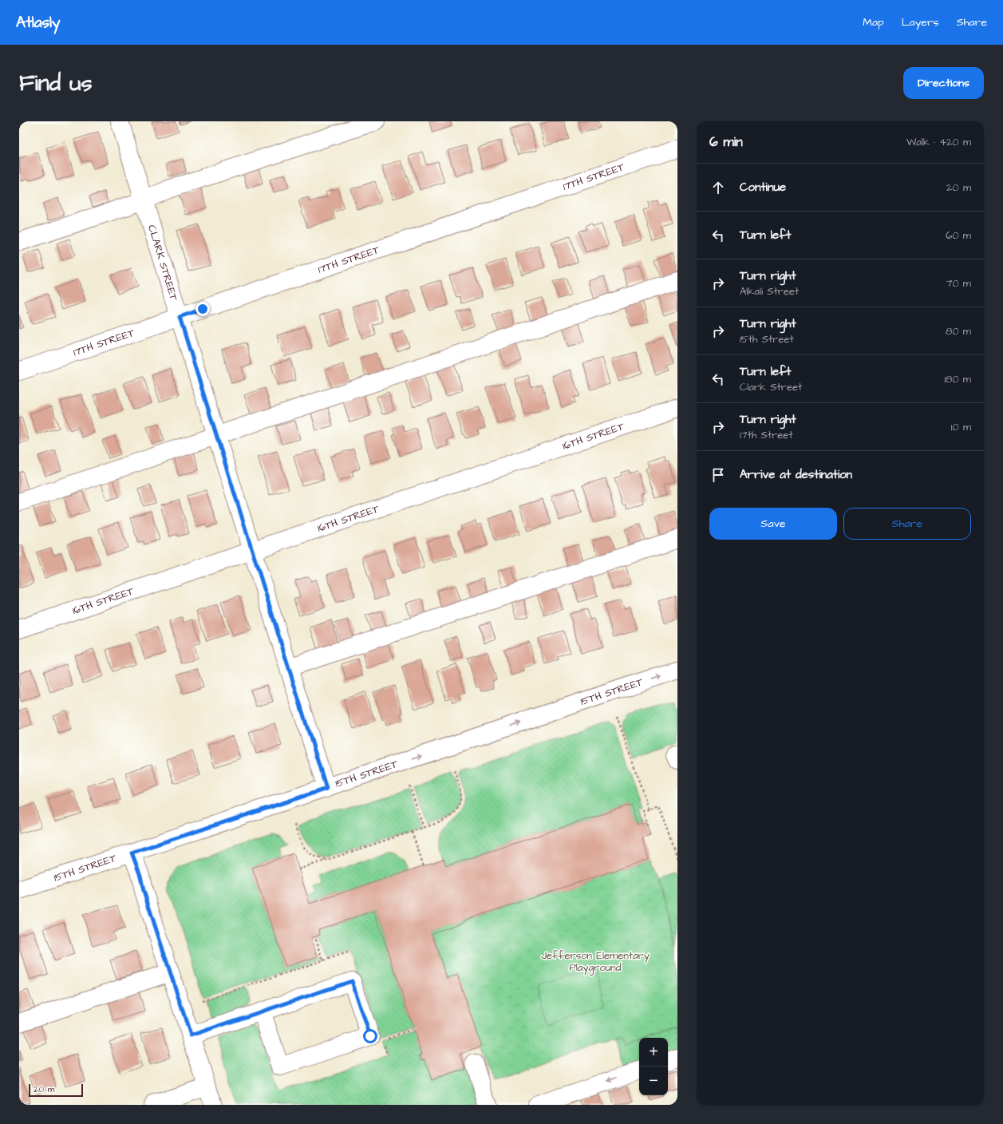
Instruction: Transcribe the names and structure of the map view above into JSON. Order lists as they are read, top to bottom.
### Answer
{
  "streets": {
    "street": [
      "17TH STREET",
      "CLARK STREET",
      "16TH STREET",
      "15TH STREET"
    ]
  },
  "crossings": [
    ["17TH STREET", "CLARK STREET"],
    ["CLARK STREET", "16TH STREET"],
    ["CLARK STREET", "15TH STREET"]
  ],
  "parks": ["Jefferson Elementary Playground"],
  "scale_bar": "20 m",
  "page": {
    "header": "Atlasly",
    "nav": ["Map", "Layers", "Share"],
    "buttons": [
      "Directions",
      ["Save", "Share"]
    ],
    "title": "Find us",
    "heading": ["6 min", "Walk · 420 m"],
    "list": [
      ["Continue", "20 m"],
      ["Turn left", "60 m"],
      ["Turn right", "Alkali Street", "70 m"],
      ["Turn right", "15th Street", "80 m"],
      ["Turn left", "Clark Street", "180 m"],
      ["Turn right", "17th Street", "10 m"],
      "Arrive at destination"
    ],
    "map_buttons": ["+", "−"],
    "scale": "20 m"
  }
}
